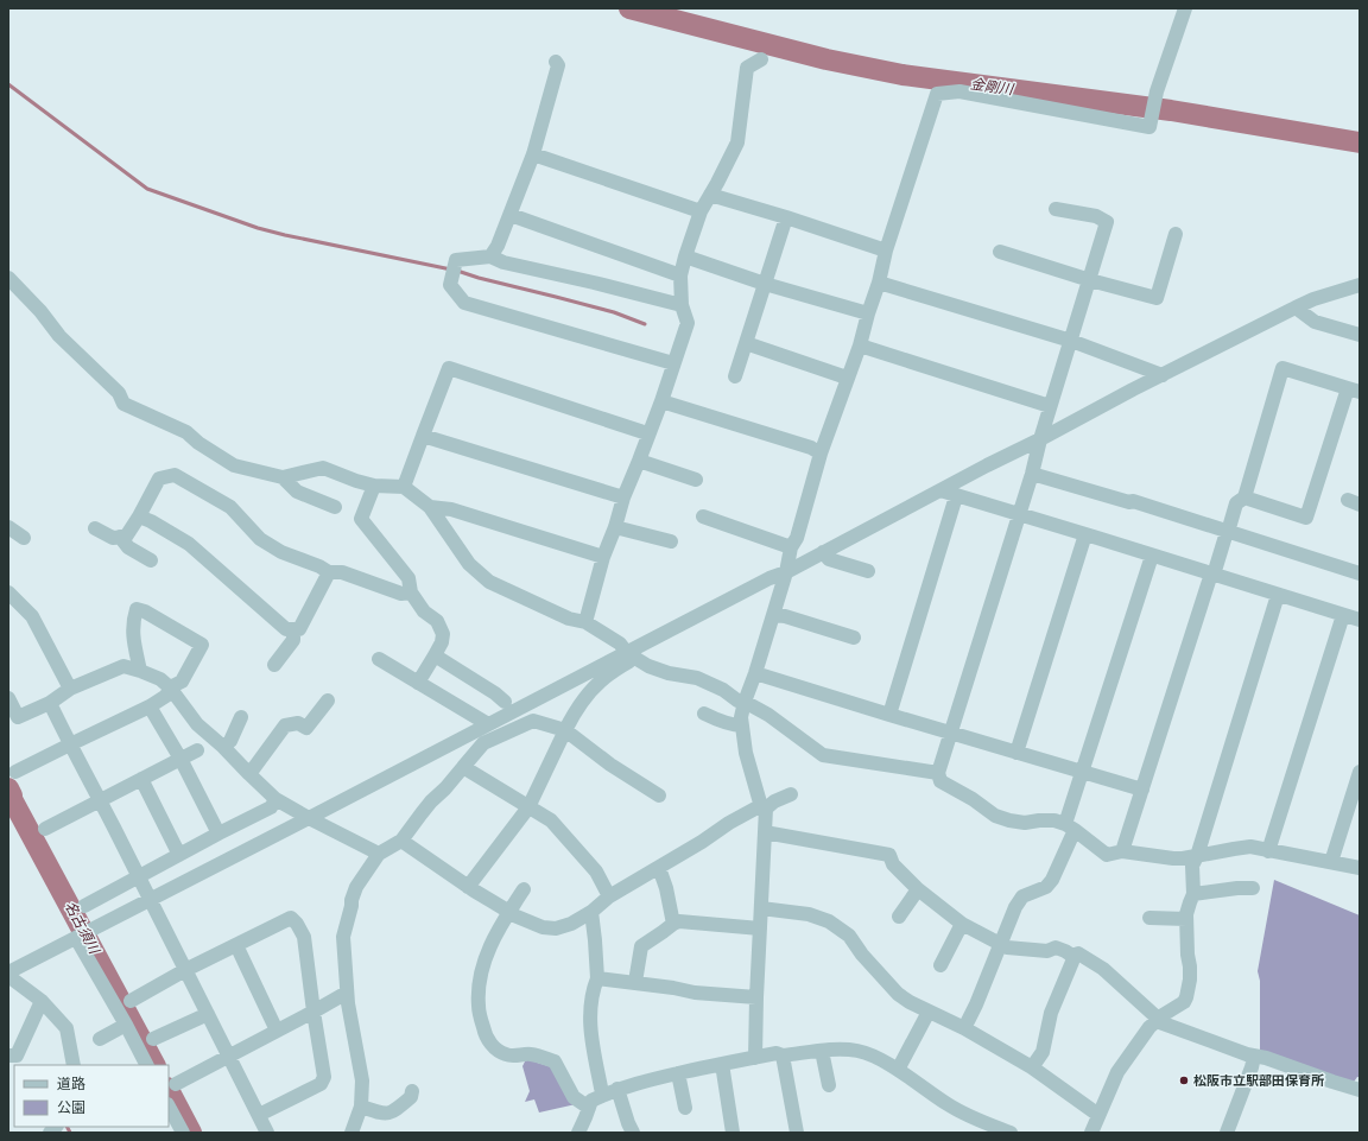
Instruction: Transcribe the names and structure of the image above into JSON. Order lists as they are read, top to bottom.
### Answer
{
  "water": ["金剛川", "名古須川"],
  "places": ["松阪市立駅部田保育所"],
  "legend": ["道路", "公園"]
}
